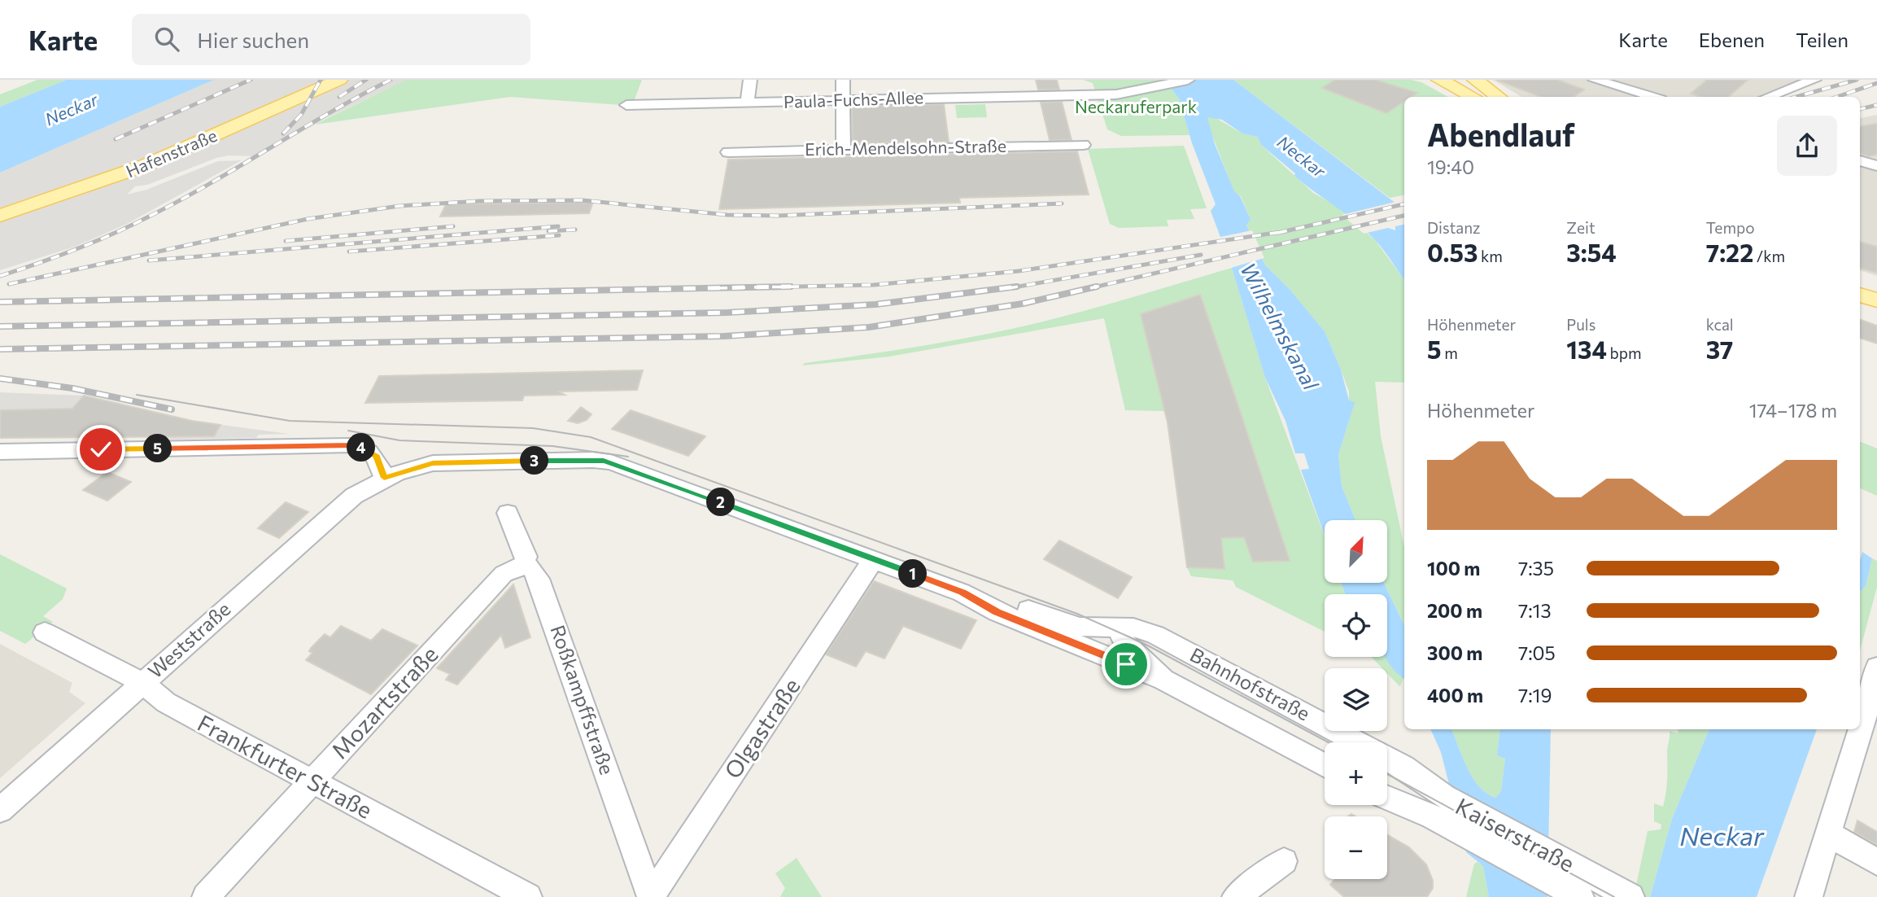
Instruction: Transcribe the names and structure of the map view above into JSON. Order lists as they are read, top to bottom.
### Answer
{
  "streets": {
    "main road": ["Hafenstraße"],
    "street": [
      "Paula-Fuchs-Allee",
      "Erich-Mendelsohn-Straße",
      "Weststraße",
      "Bahnhofstraße",
      "Roßkampffstraße",
      "Mozartstraße",
      "Olgastraße",
      "Frankfurter Straße",
      "Kaiserstraße"
    ]
  },
  "crossings": [
    ["Weststraße", "Bahnhofstraße"],
    ["Weststraße", "Frankfurter Straße"],
    ["Bahnhofstraße", "Olgastraße"],
    ["Bahnhofstraße", "Kaiserstraße"],
    ["Roßkampffstraße", "Mozartstraße"],
    ["Roßkampffstraße", "Olgastraße"],
    ["Mozartstraße", "Frankfurter Straße"]
  ],
  "water": ["Neckar", "Wilhelmskanal"],
  "parks": ["Neckaruferpark"],
  "north": "top right",
  "page": {
    "header": "Karte",
    "search": "Hier suchen",
    "nav": ["Karte", "Ebenen", "Teilen"],
    "heading": ["Abendlauf", "19:40"],
    "stats": [
      ["Distanz", "0.53 km"],
      ["Zeit", "3:54"],
      ["Tempo", "7:22 /km"],
      ["Höhenmeter", "5 m"],
      ["Puls", "134 bpm"],
      ["kcal", "37"]
    ],
    "chart": ["Höhenmeter", "174–178 m"],
    "pins": [
      "4",
      "5",
      "3",
      "2",
      "1"
    ],
    "map_buttons": ["+", "−"],
    "list": [
      {
        "name": "100 m",
        "note": "7:35"
      },
      {
        "name": "200 m",
        "note": "7:13"
      },
      {
        "name": "300 m",
        "note": "7:05"
      },
      {
        "name": "400 m",
        "note": "7:19"
      }
    ]
  }
}
